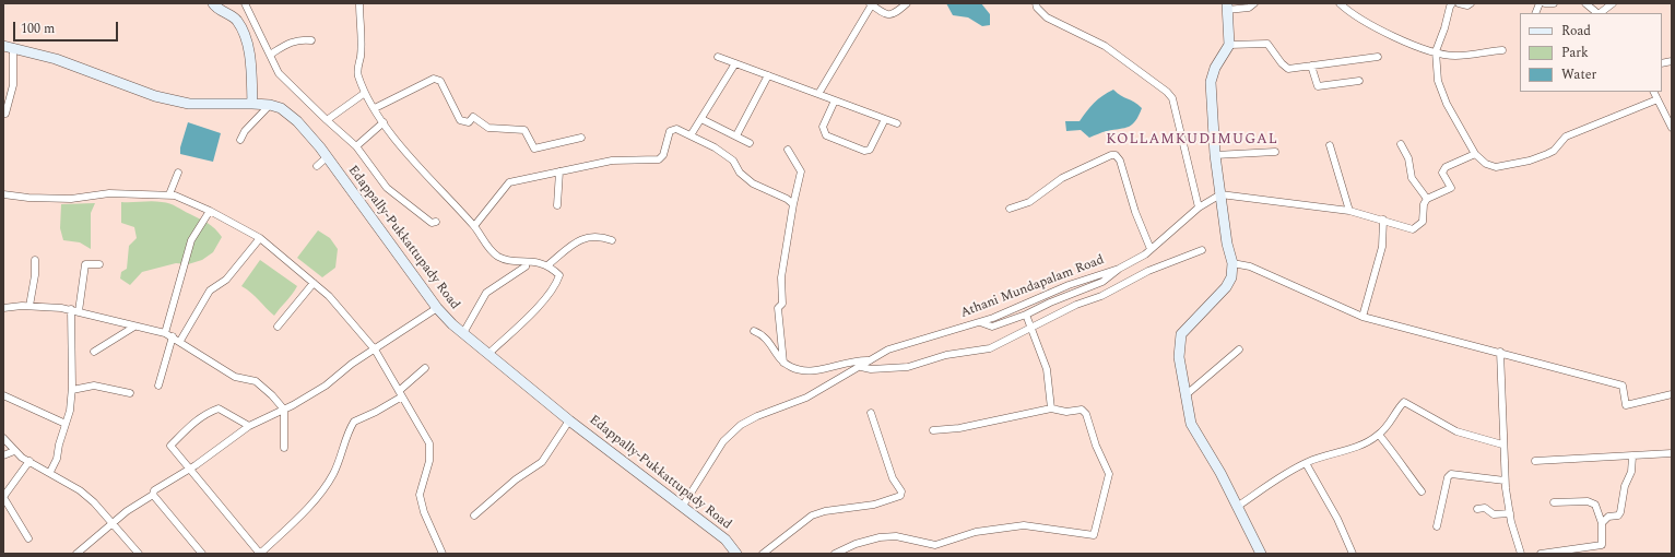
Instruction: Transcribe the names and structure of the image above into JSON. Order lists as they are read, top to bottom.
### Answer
{
  "streets": {
    "main road": ["Edappally-Pukkattupady Road"],
    "street": ["Athani Mundapalam Road"]
  },
  "crossings": [
    ["Edappally-Pukkattupady Road", "Athani Mundapalam Road"]
  ],
  "districts": ["KOLLAMKUDIMUGAL"],
  "legend": ["Road", "Park", "Water"],
  "scale_bar": "100 m"
}
